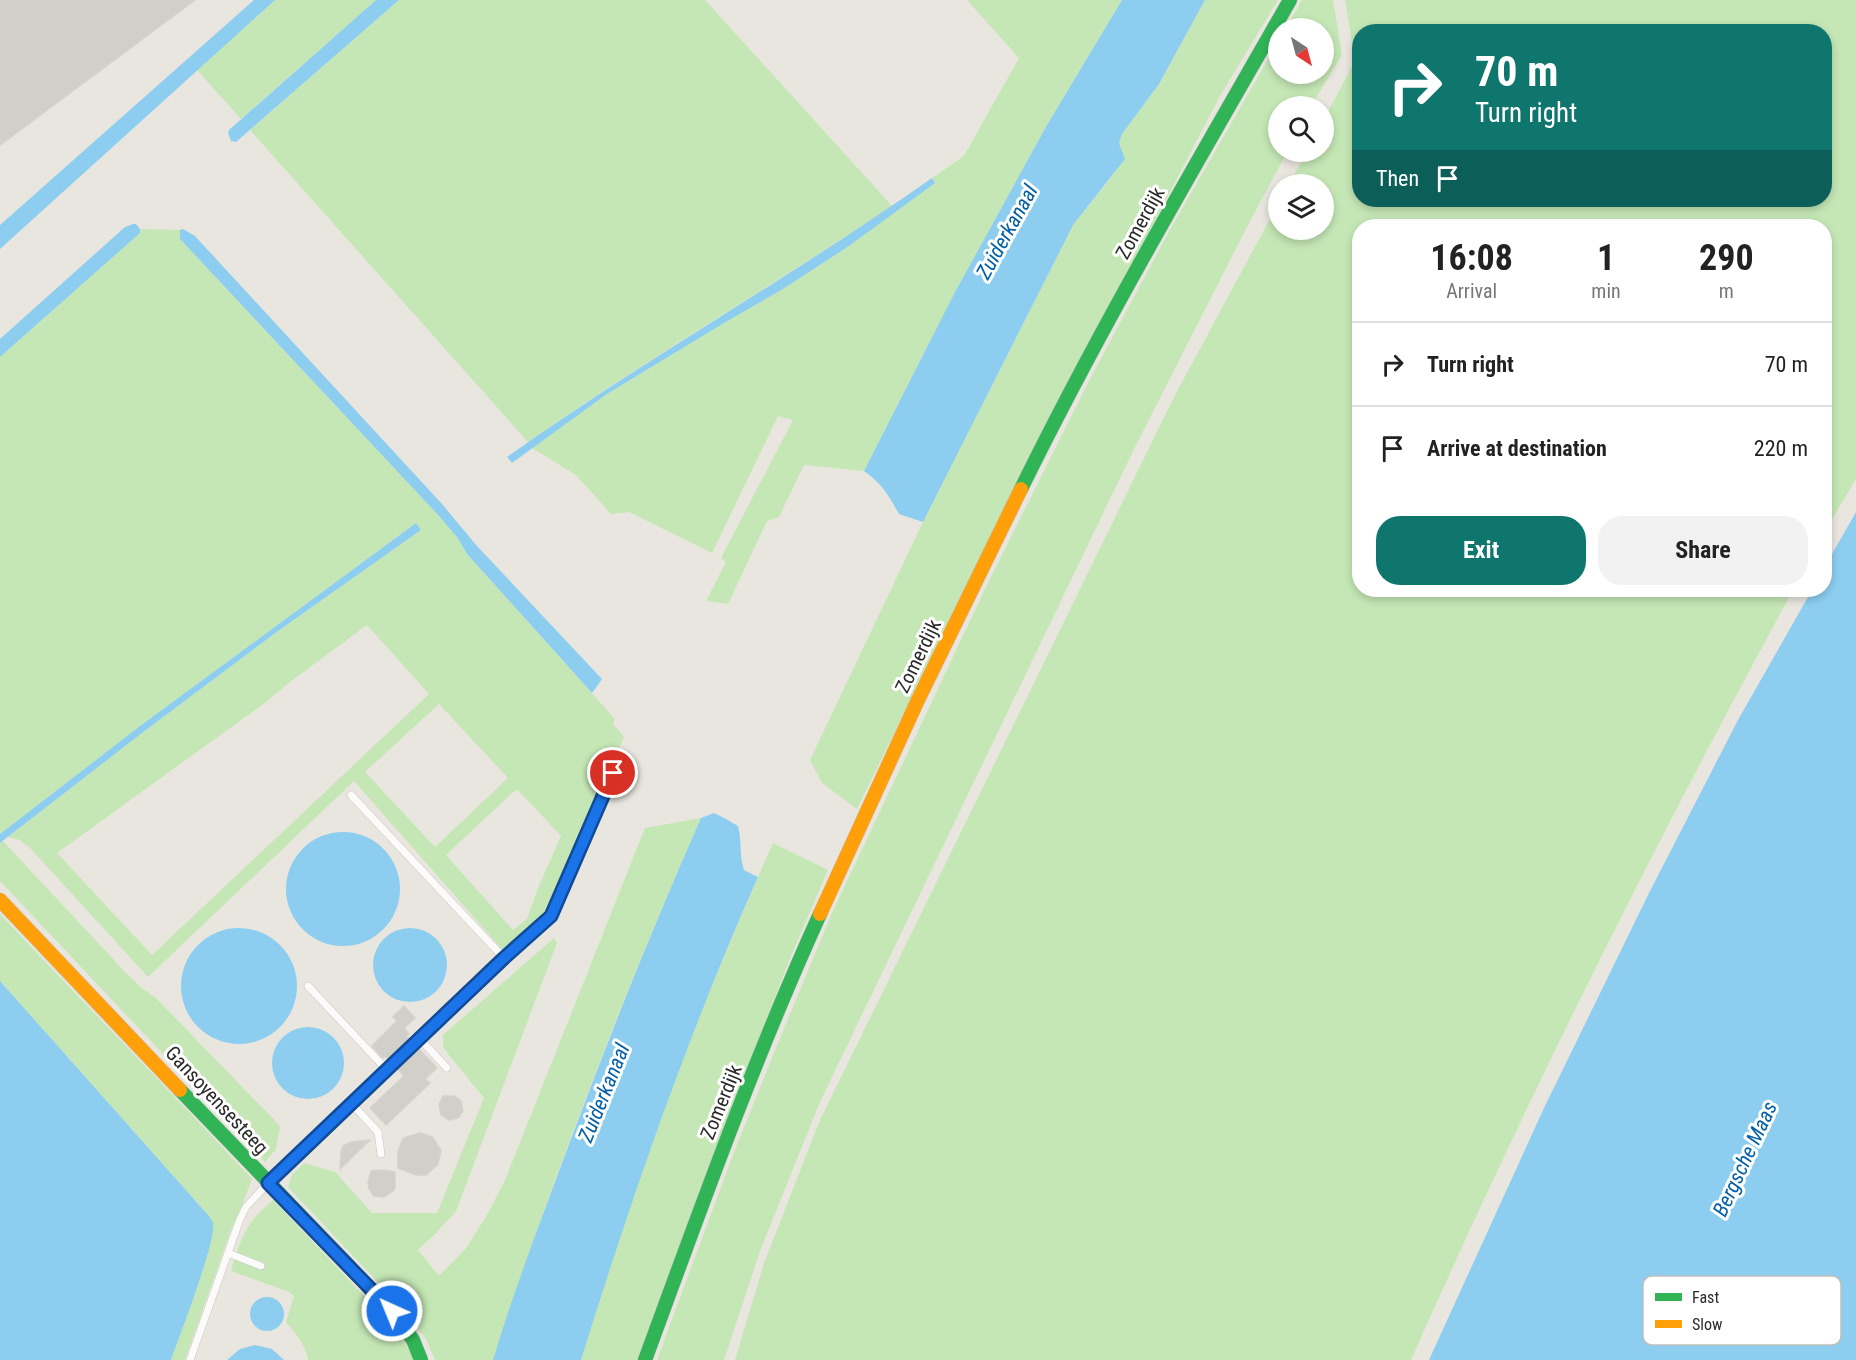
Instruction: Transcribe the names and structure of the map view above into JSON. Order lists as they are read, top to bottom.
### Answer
{
  "streets": {
    "street": ["Zomerdijk", "Gansoyensesteeg"]
  },
  "water": ["Zuiderkanaal", "Bergsche Maas"],
  "legend": ["Fast", "Slow"],
  "north": "bottom right",
  "page": {
    "turn": ["70 m", "Turn right"],
    "then": "Then",
    "eta": [
      "16:08",
      "Arrival",
      "1",
      "min",
      "290",
      "m"
    ],
    "list": [
      {
        "name": "Turn right",
        "value": "70 m"
      },
      {
        "name": "Arrive at destination",
        "value": "220 m"
      }
    ],
    "buttons": ["Exit", "Share"]
  }
}
